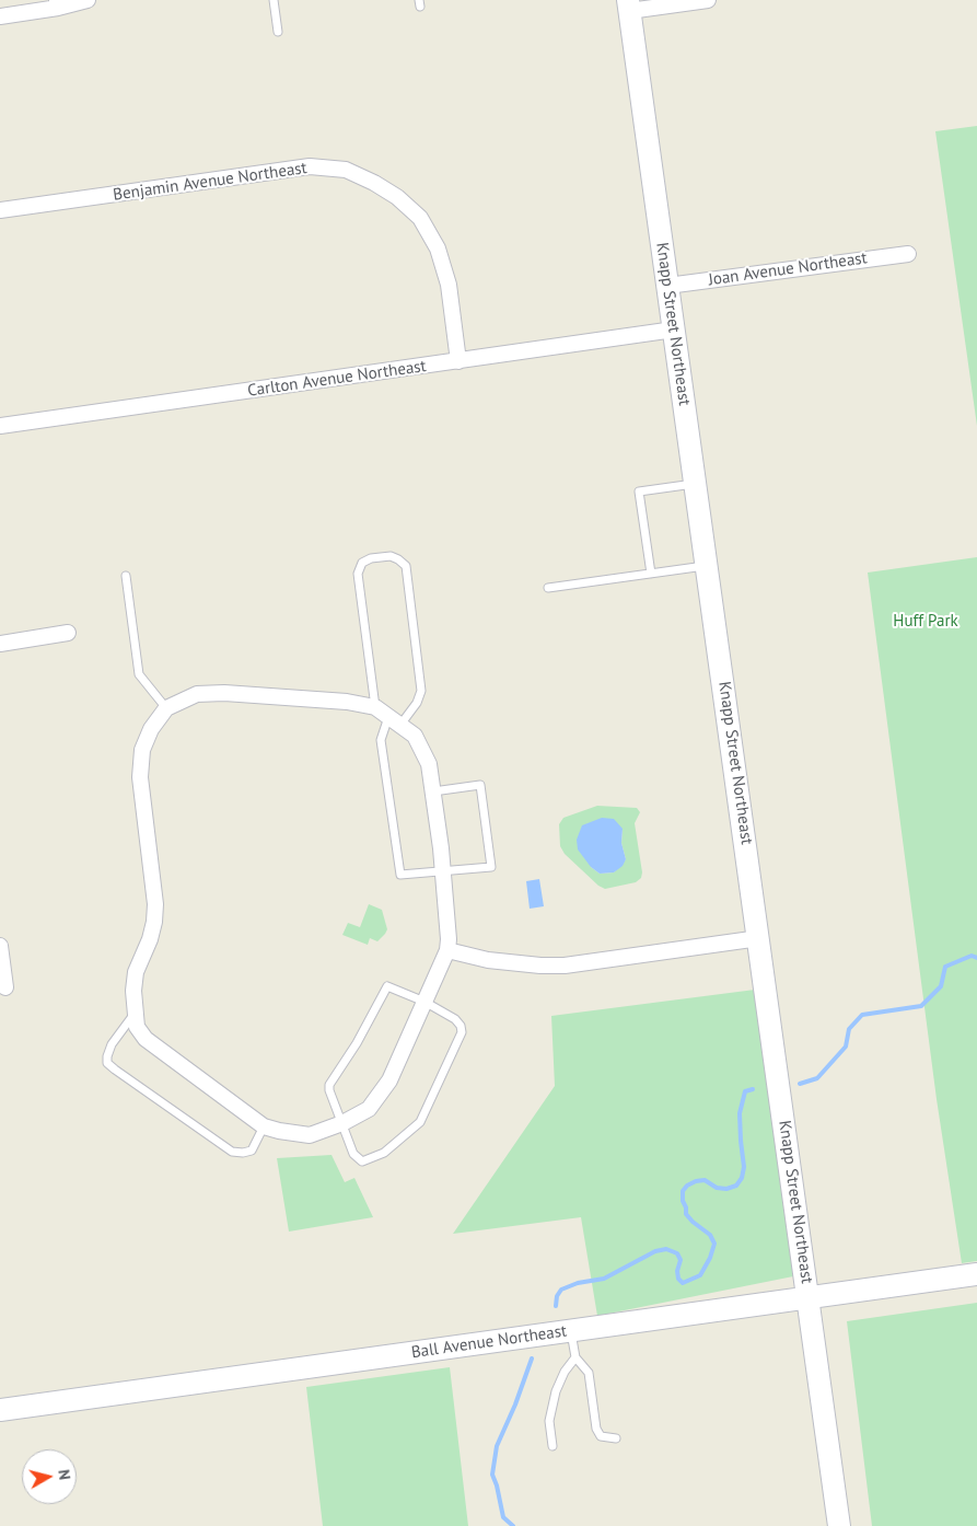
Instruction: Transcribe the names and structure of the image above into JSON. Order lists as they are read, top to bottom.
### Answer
{
  "streets": {
    "main road": ["Knapp Street Northeast", "Ball Avenue Northeast"],
    "street": ["Benjamin Avenue Northeast", "Joan Avenue Northeast", "Carlton Avenue Northeast"]
  },
  "crossings": [
    ["Benjamin Avenue Northeast", "Carlton Avenue Northeast"],
    ["Joan Avenue Northeast", "Knapp Street Northeast"],
    ["Knapp Street Northeast", "Carlton Avenue Northeast"],
    ["Knapp Street Northeast", "Ball Avenue Northeast"]
  ],
  "parks": ["Huff Park"],
  "north": "right"
}
